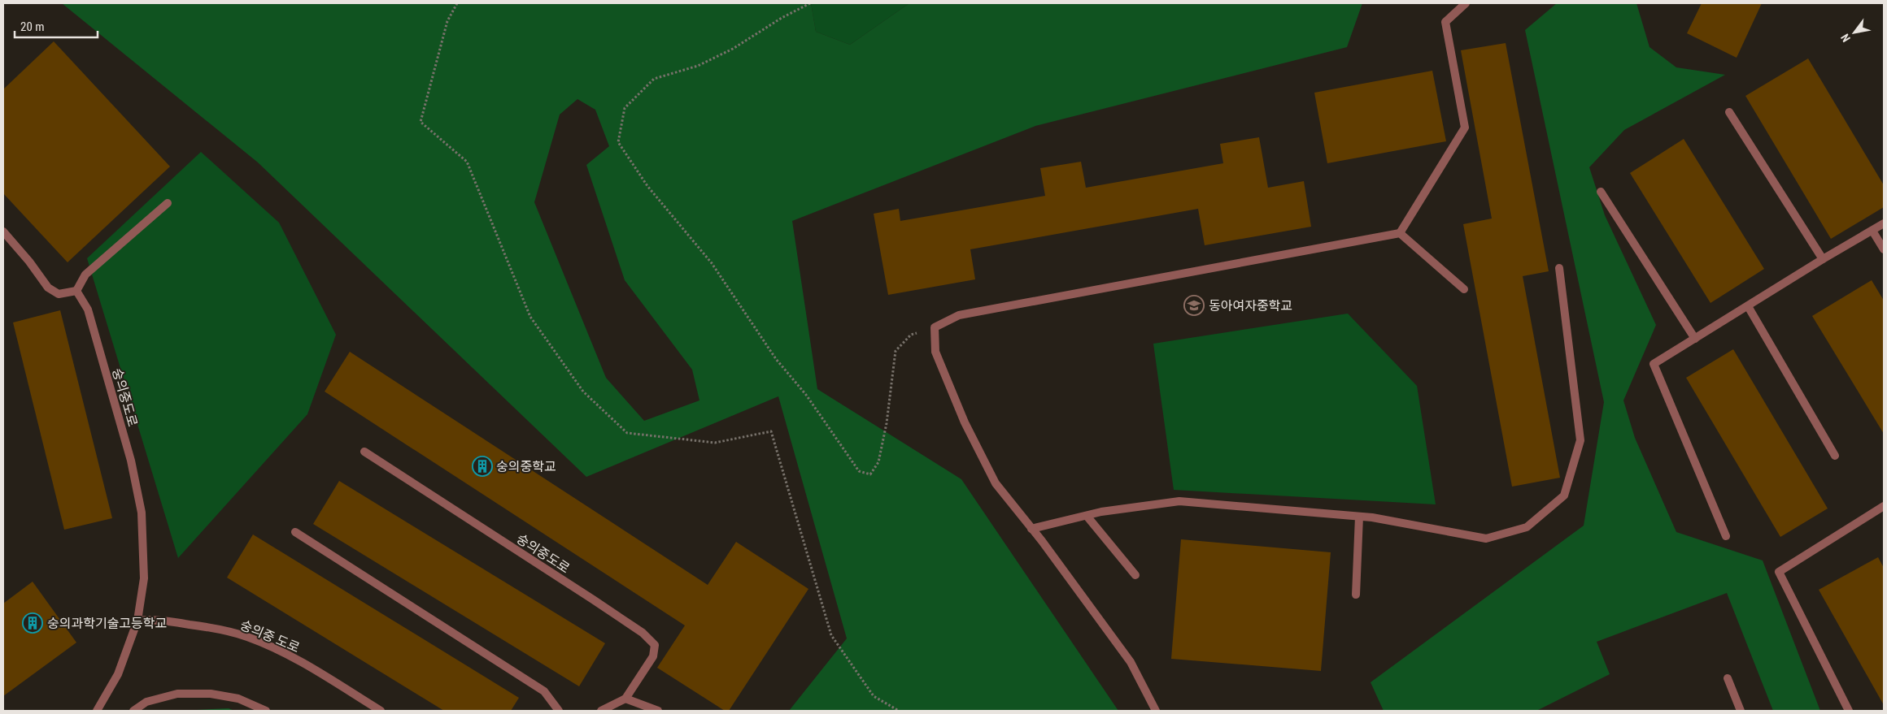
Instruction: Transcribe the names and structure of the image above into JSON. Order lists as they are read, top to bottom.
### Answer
{
  "streets": {
    "lane": ["숭의중도로", "숭의중 도로"]
  },
  "crossings": [
    ["숭의중도로", "숭의중 도로"]
  ],
  "places": {
    "school or university": ["동아여자중학교"],
    "building": ["숭의중학교", "숭의과학기술고등학교"]
  },
  "scale_bar": "20 m",
  "north": "bottom left"
}
